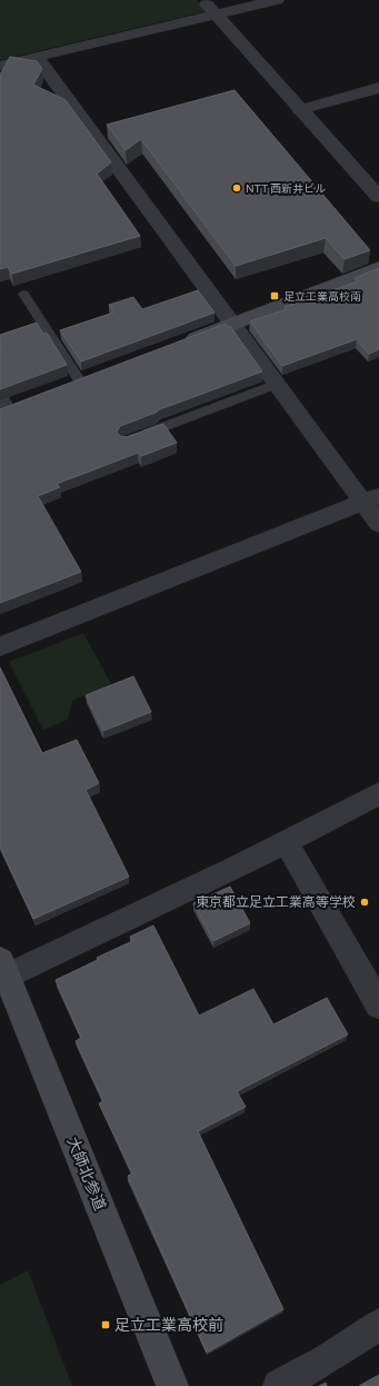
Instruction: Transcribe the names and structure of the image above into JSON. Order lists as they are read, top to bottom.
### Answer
{
  "streets": {
    "street": ["大師北参道"]
  },
  "places": {
    "other": ["NTT 西新井ビル", "東京都立足立工業高等学校"],
    "transit": ["足立工業高校南", "足立工業高校前"]
  }
}
